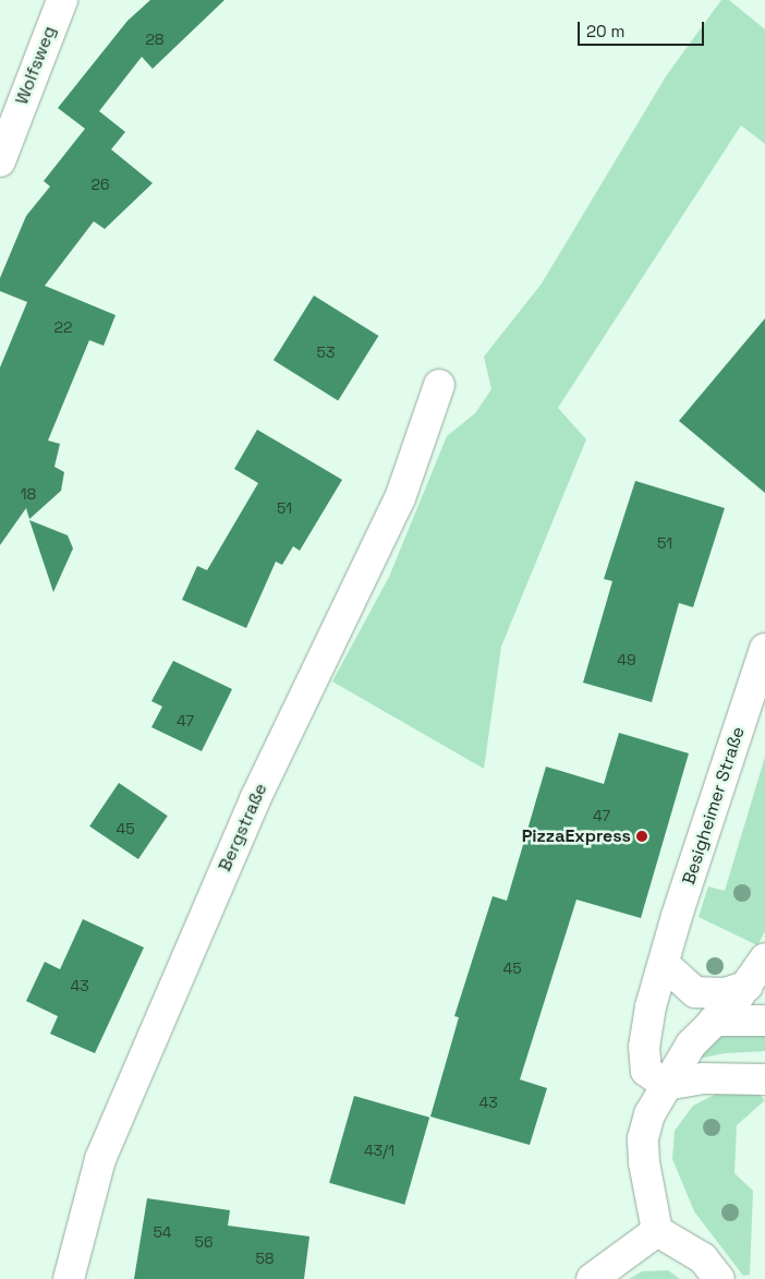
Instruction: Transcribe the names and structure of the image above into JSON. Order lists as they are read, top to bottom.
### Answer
{
  "streets": {
    "street": ["Wolfsweg", "Besigheimer Straße", "Bergstraße"]
  },
  "places": ["PizzaExpress"],
  "house_numbers": [
    "28",
    "26",
    "22",
    "53",
    "18",
    "51",
    "51",
    "49",
    "47",
    "47",
    "45",
    "45",
    "43",
    "43",
    "43/1",
    "54",
    "56",
    "58"
  ],
  "scale_bar": "20 m"
}
